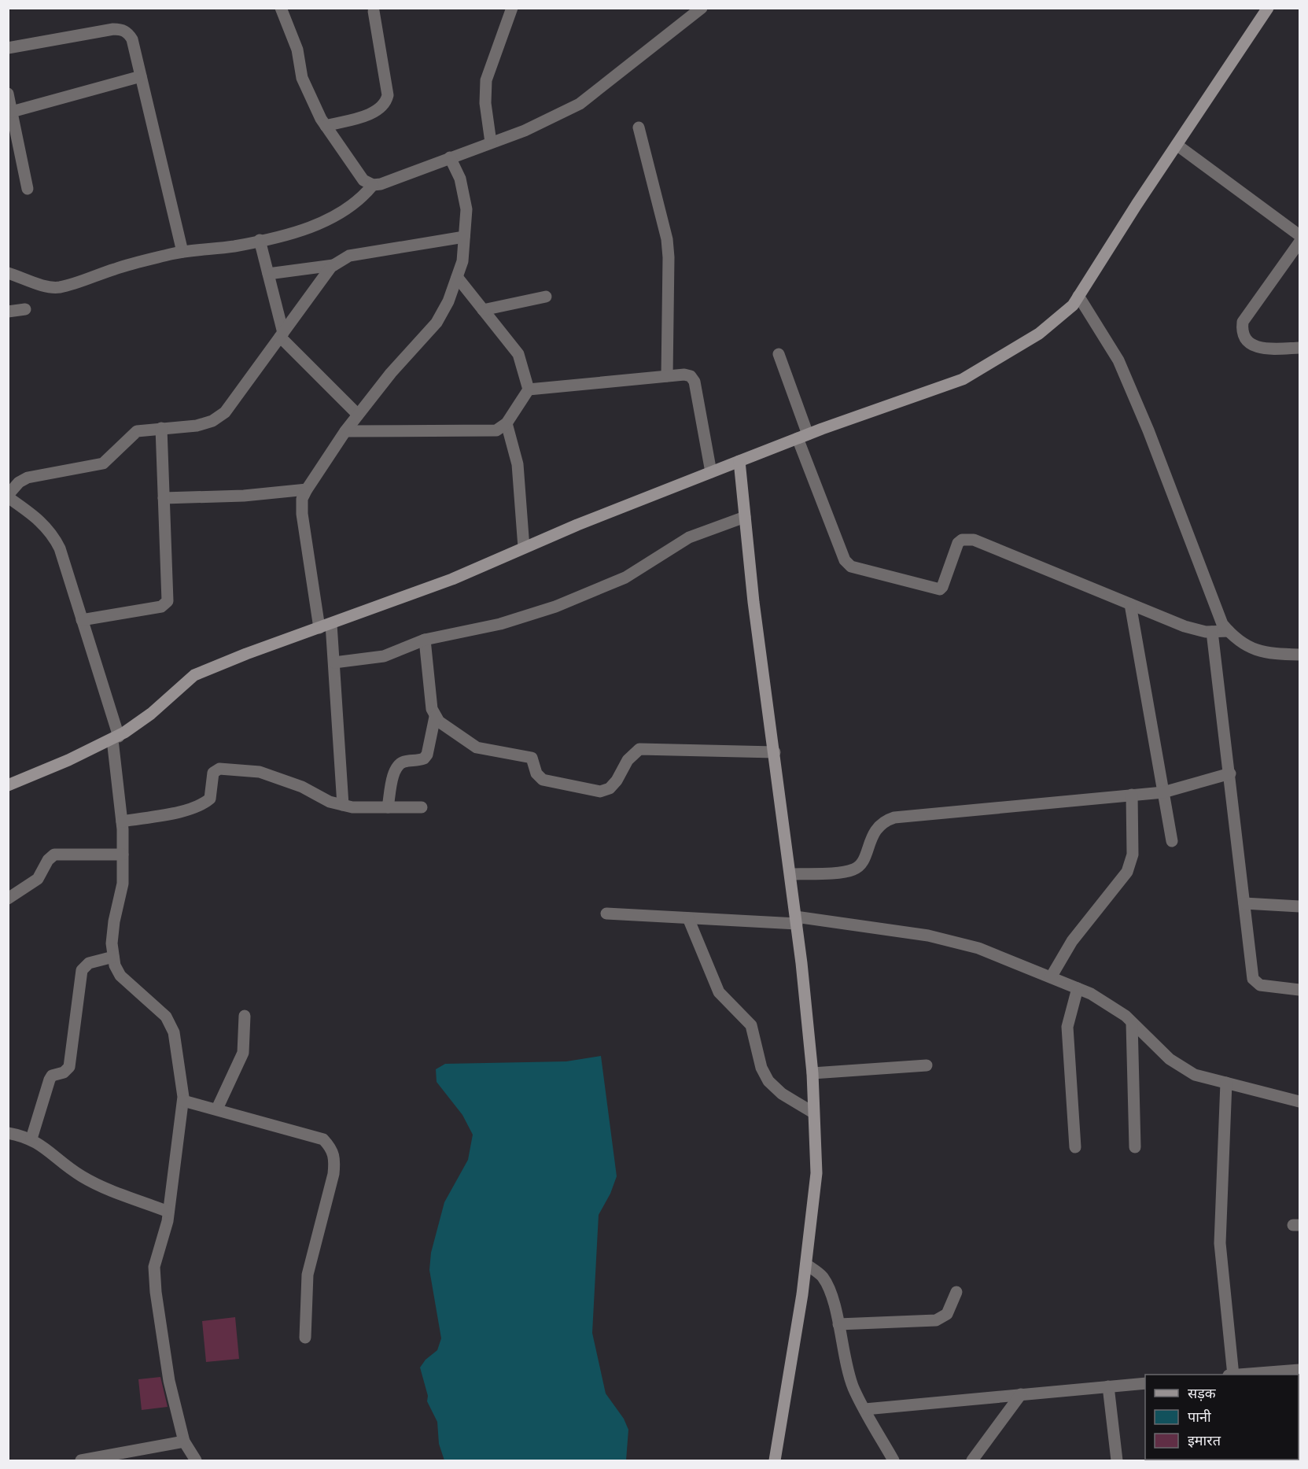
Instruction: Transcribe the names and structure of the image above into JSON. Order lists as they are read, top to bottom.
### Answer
{
  "legend": ["सड़क", "पानी", "इमारत"]
}
